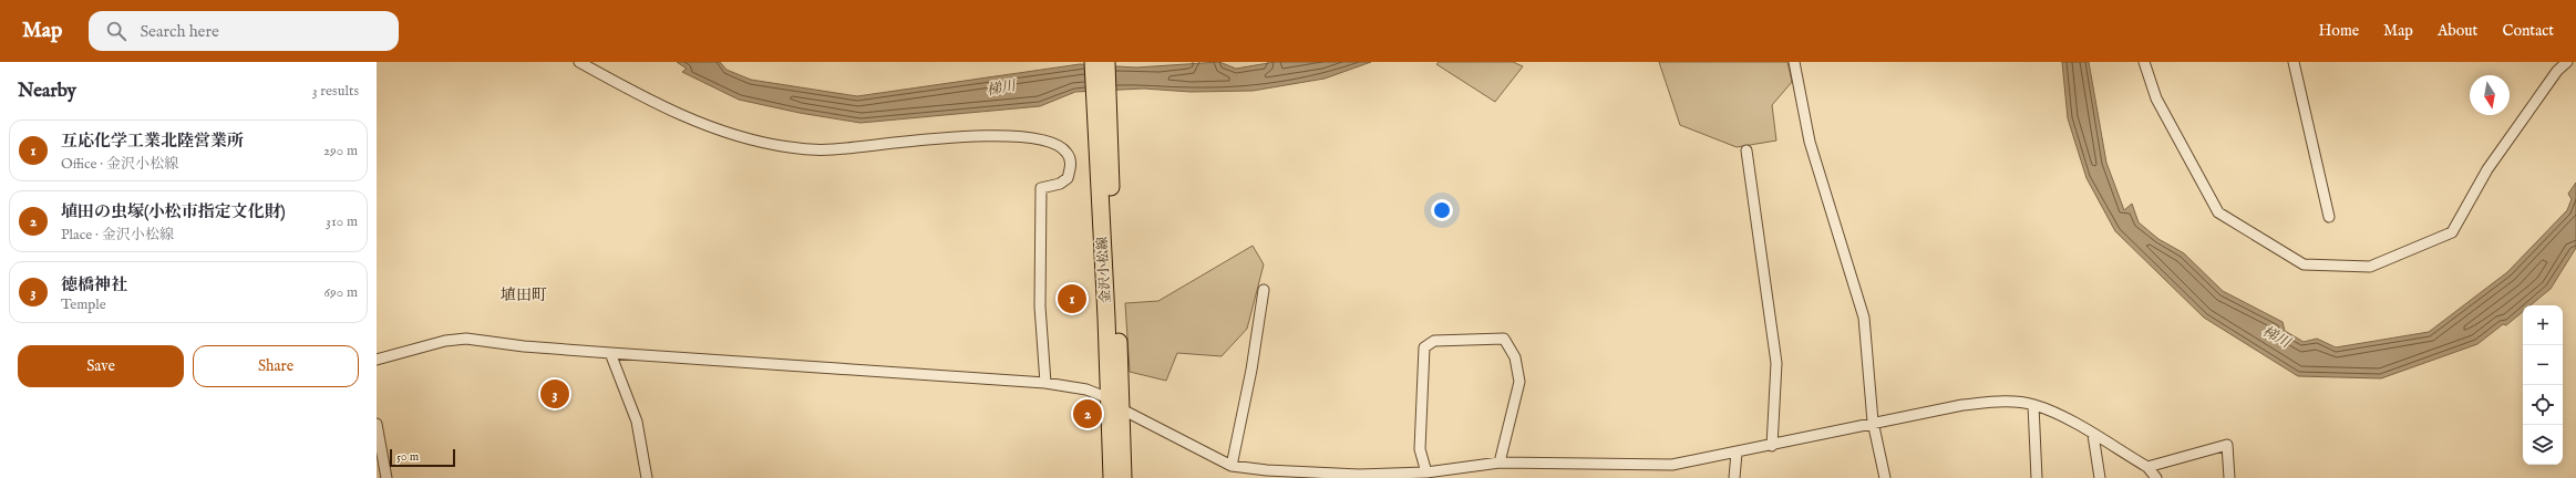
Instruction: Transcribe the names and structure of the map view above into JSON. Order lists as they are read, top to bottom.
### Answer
{
  "streets": {
    "main road": ["金沢小松線"]
  },
  "districts": ["埴田町"],
  "water": ["梯川"],
  "scale_bar": "50 m",
  "north": "bottom",
  "page": {
    "header": "Map",
    "search": "Search here",
    "nav": [
      "Home",
      "Map",
      "About",
      "Contact"
    ],
    "heading": ["Nearby", "3 results"],
    "list": [
      {
        "mark": "1",
        "name": "互応化学工業北陸営業所",
        "note": "Office · 金沢小松線",
        "value": "290 m"
      },
      {
        "mark": "2",
        "name": "埴田の虫塚(小松市指定文化財)",
        "note": "Place · 金沢小松線",
        "value": "310 m"
      },
      {
        "mark": "3",
        "name": "徳橋神社",
        "note": "Temple",
        "value": "690 m"
      }
    ],
    "pins": ["1", "3", "2"],
    "map_buttons": ["+", "−"],
    "buttons": ["Save", "Share"],
    "scale": "50 m"
  }
}
